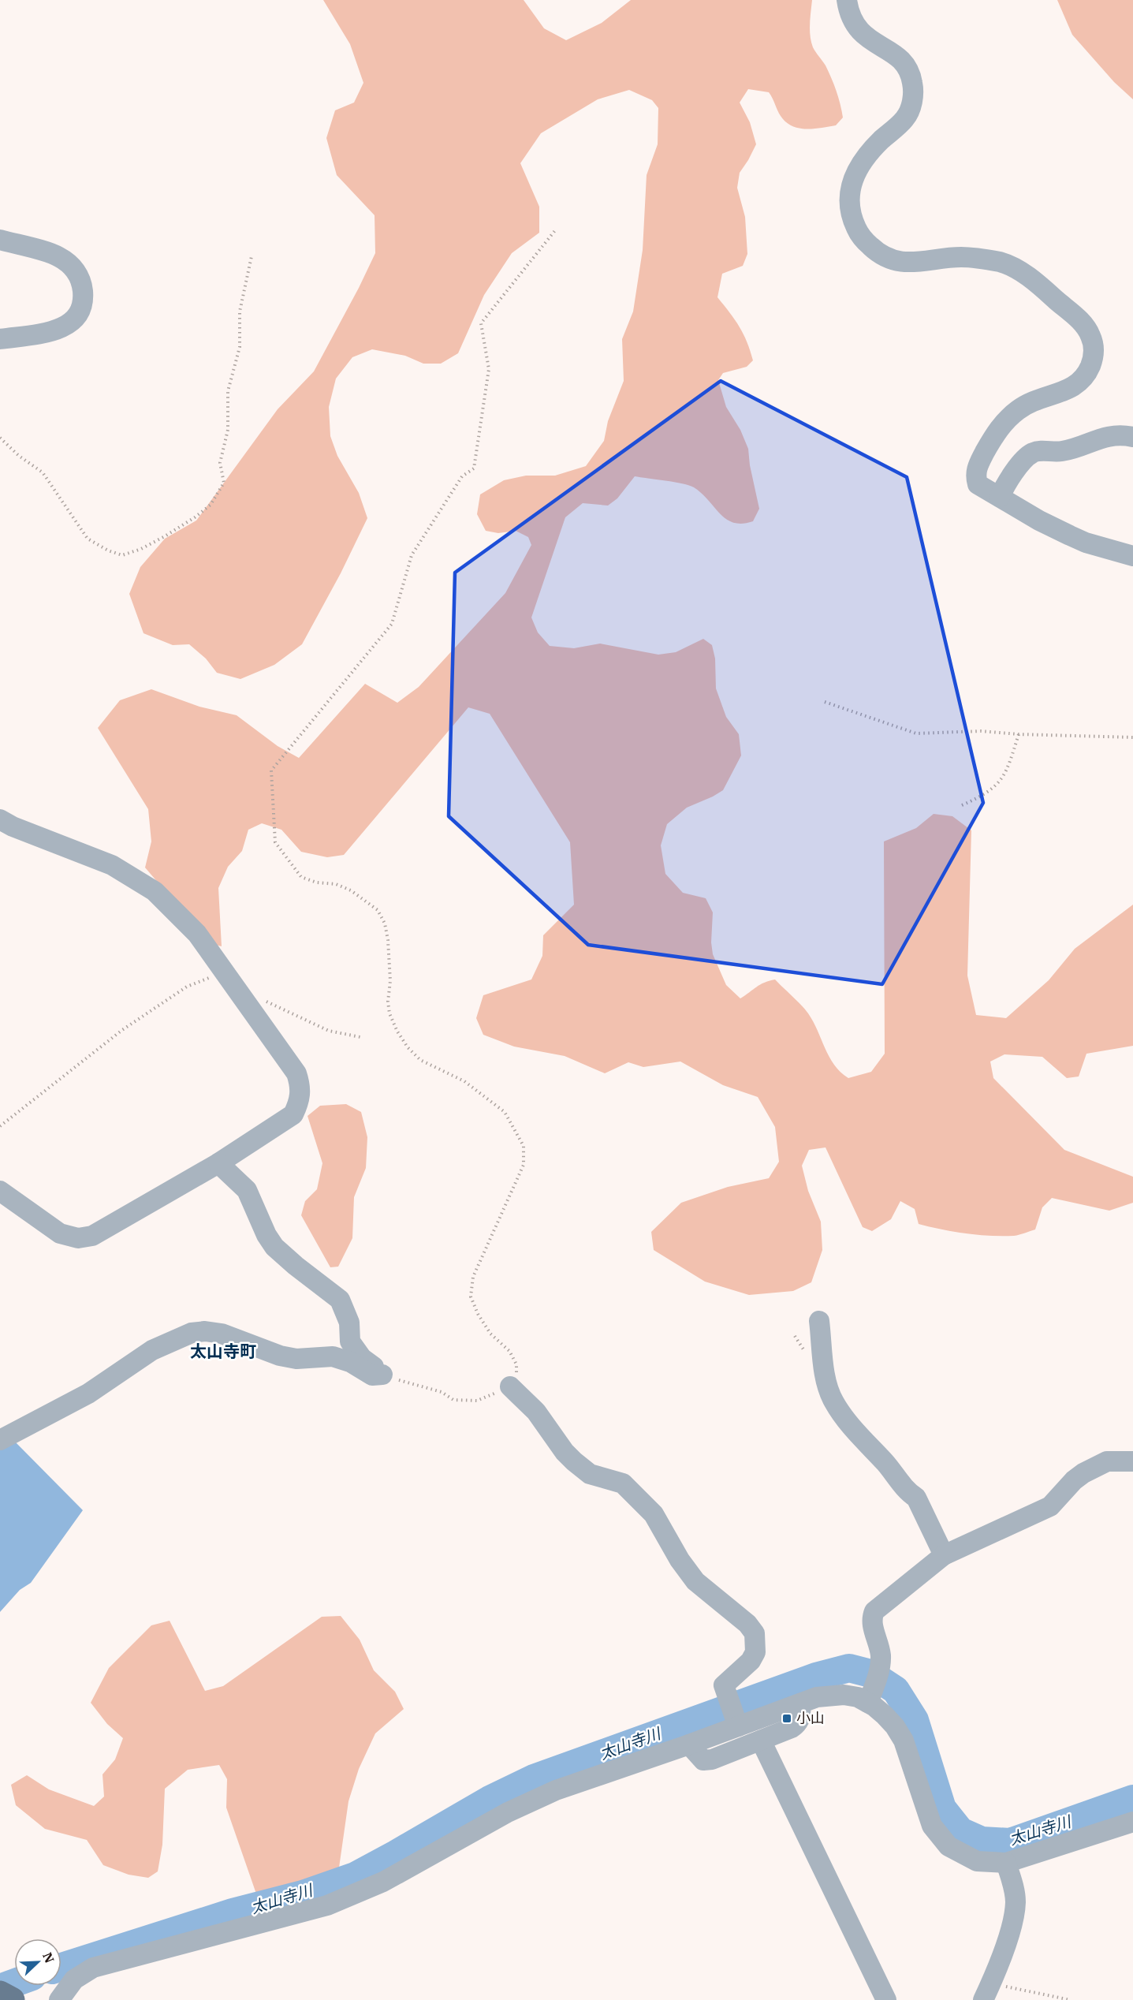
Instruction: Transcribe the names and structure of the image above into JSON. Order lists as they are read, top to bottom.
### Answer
{
  "districts": ["太山寺町"],
  "water": ["太山寺川"],
  "places": {
    "transit": ["小山"]
  },
  "north": "top right"
}
